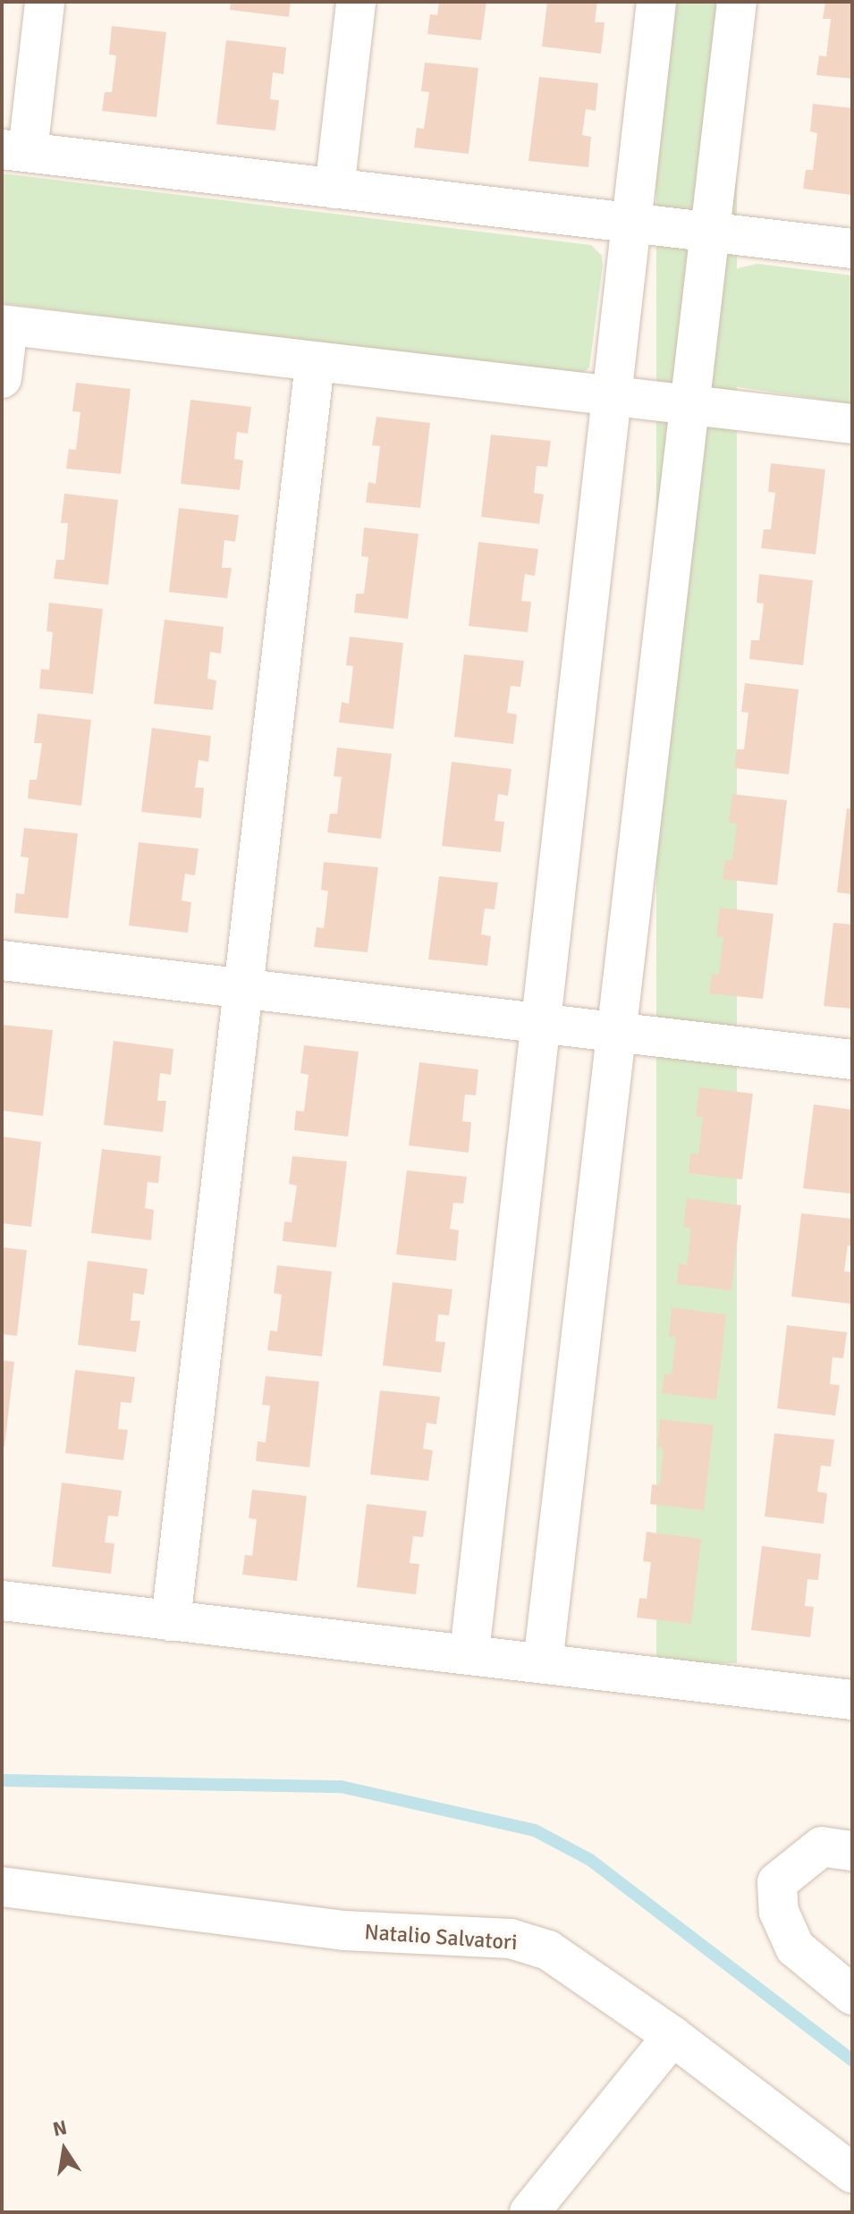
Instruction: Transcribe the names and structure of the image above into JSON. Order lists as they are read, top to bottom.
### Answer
{
  "streets": {
    "street": ["Natalio Salvatori"]
  },
  "north": "top"
}
